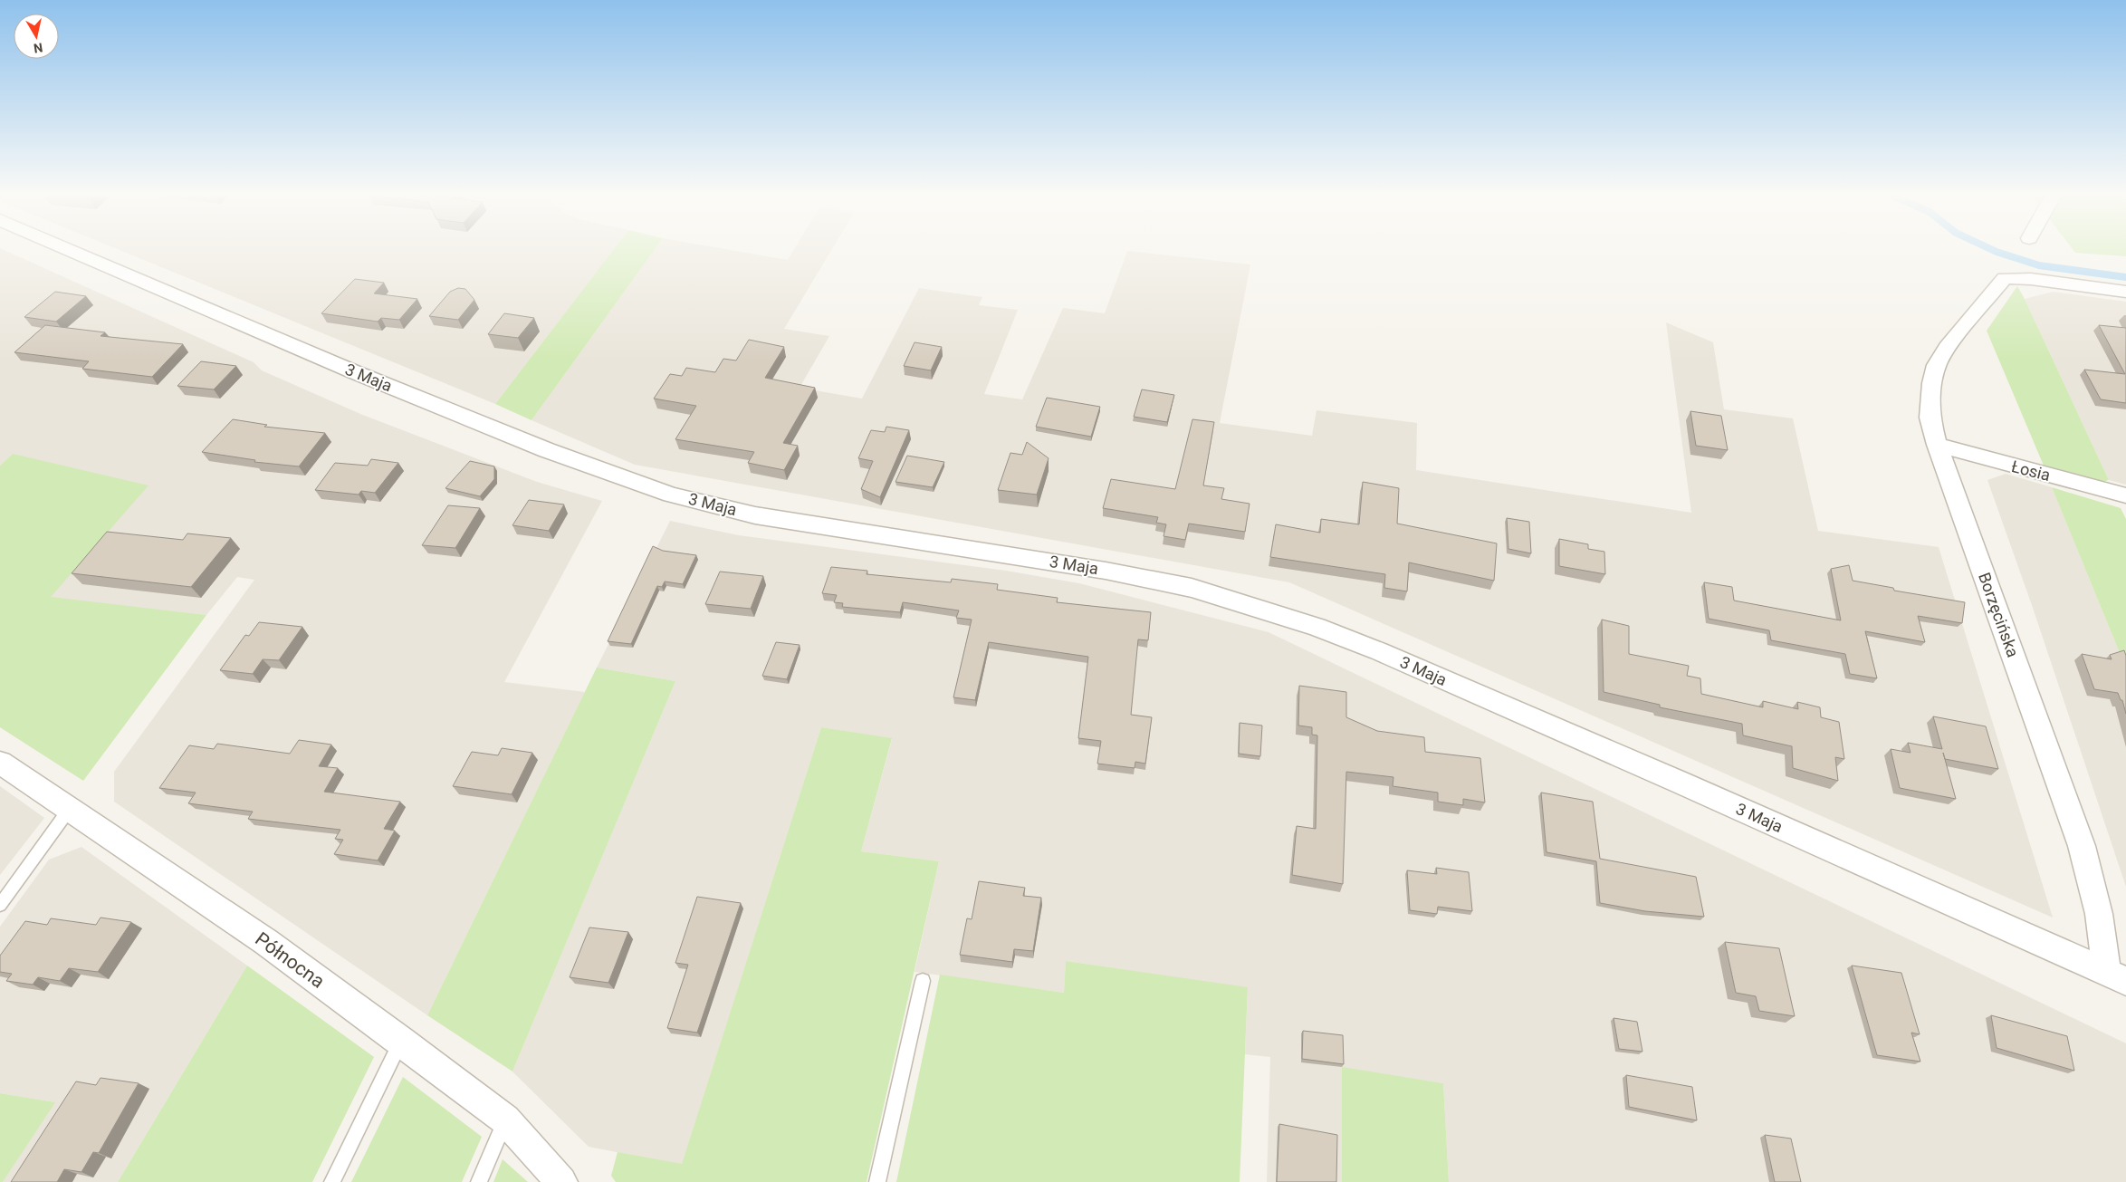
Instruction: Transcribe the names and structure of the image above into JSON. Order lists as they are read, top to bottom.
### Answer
{
  "streets": {
    "street": [
      "3 Maja",
      "Łosia",
      "Borzęcińska",
      "Północna"
    ]
  },
  "crossings": [
    ["3 Maja", "Borzęcińska"],
    ["Łosia", "Borzęcińska"]
  ],
  "north": "bottom"
}
